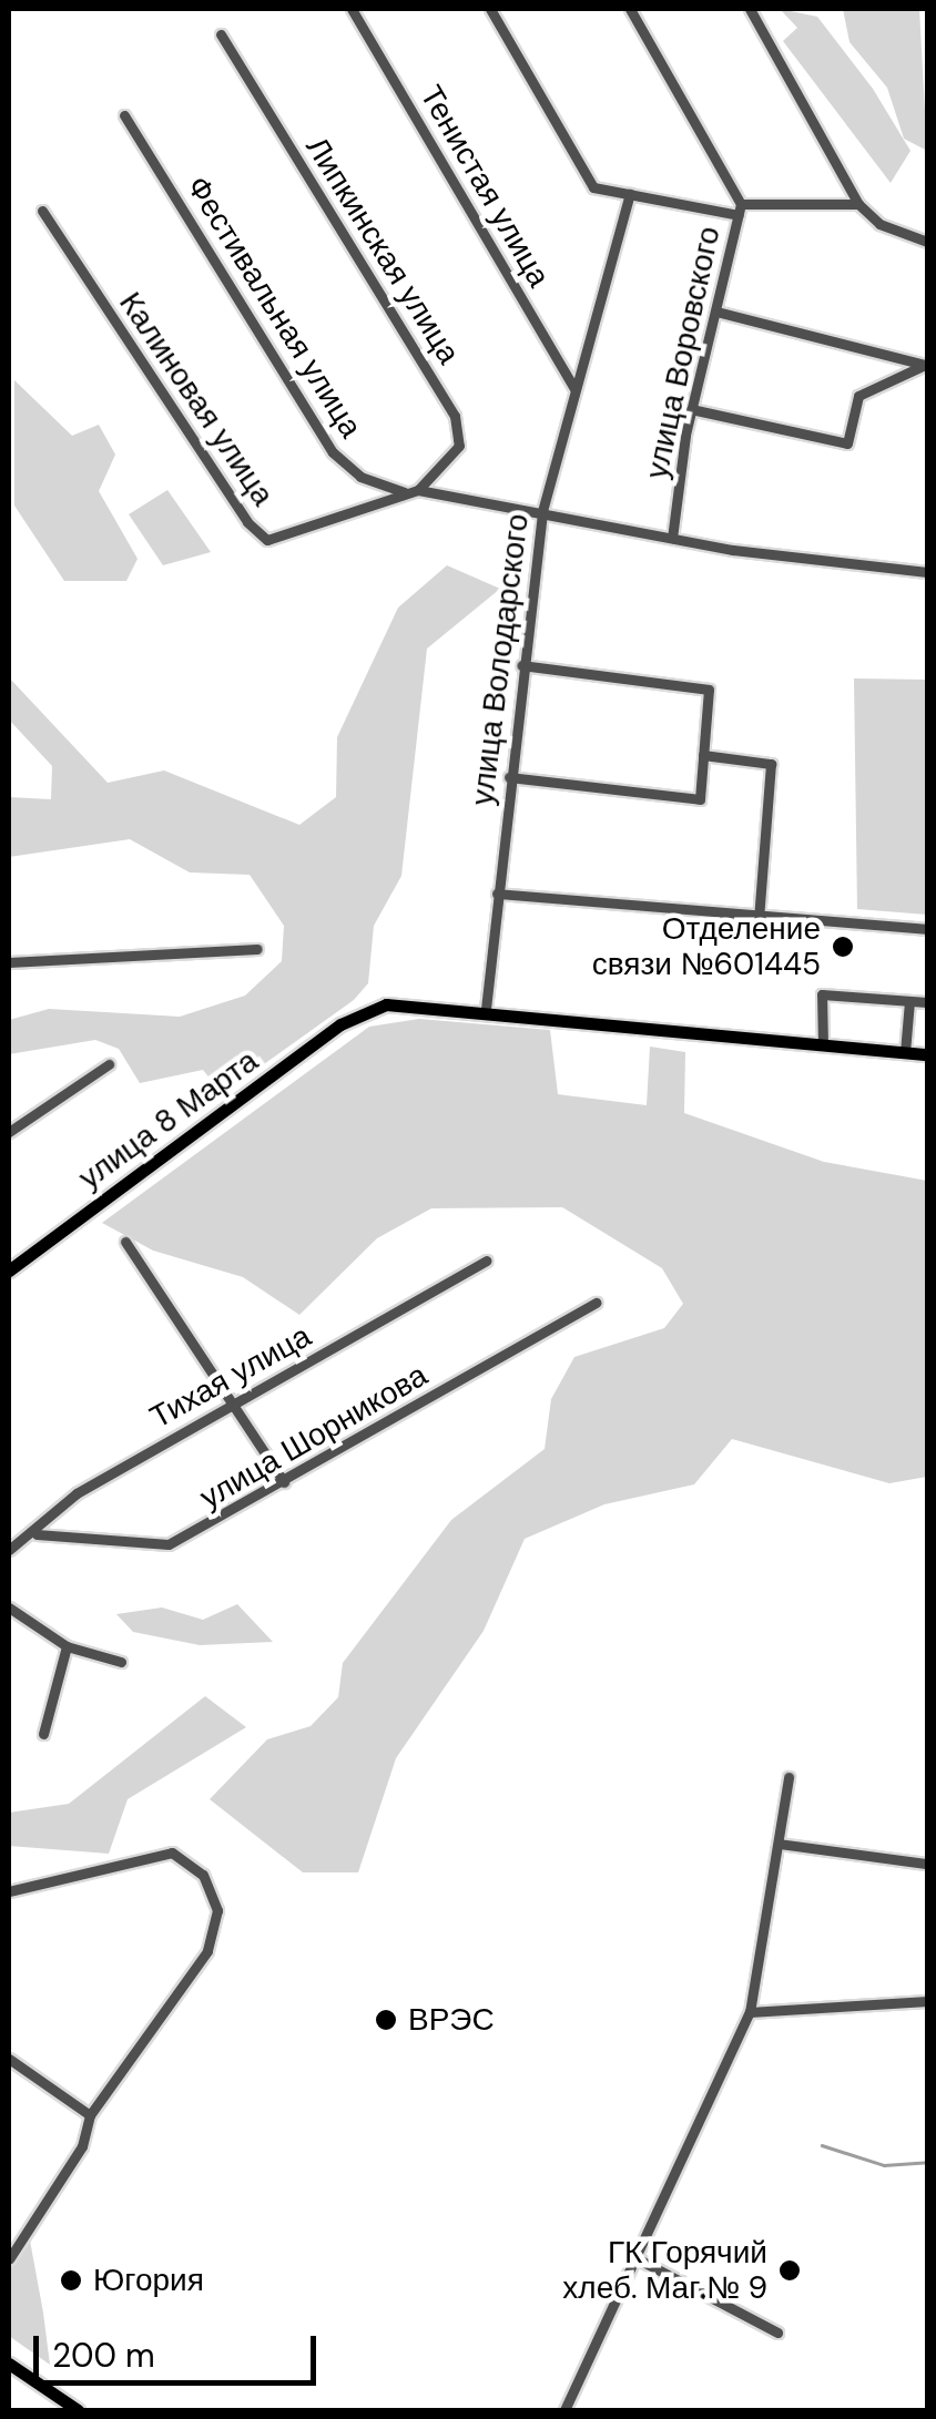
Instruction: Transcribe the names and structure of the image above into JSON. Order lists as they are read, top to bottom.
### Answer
{
  "streets": {
    "main road": ["улица 8 Марта"],
    "street": [
      "Тенистая улица",
      "Липкинская улица",
      "Фестивальная улица",
      "улица Воровского",
      "Калиновая улица",
      "улица Володарского",
      "Тихая улица",
      "улица Шорникова"
    ]
  },
  "crossings": [
    ["Тенистая улица", "улица Володарского"],
    ["Липкинская улица", "Фестивальная улица"],
    ["Липкинская улица", "Калиновая улица"],
    ["Фестивальная улица", "Калиновая улица"],
    ["улица Воровского", "Калиновая улица"],
    ["Калиновая улица", "улица Володарского"],
    ["улица Володарского", "улица 8 Марта"],
    ["Тихая улица", "улица Шорникова"]
  ],
  "places": [
    "Отделение связи №601445",
    "ВРЭС",
    "ГК Горячий хлеб. Маг.№ 9",
    "Югория"
  ],
  "scale_bar": "200 m"
}
